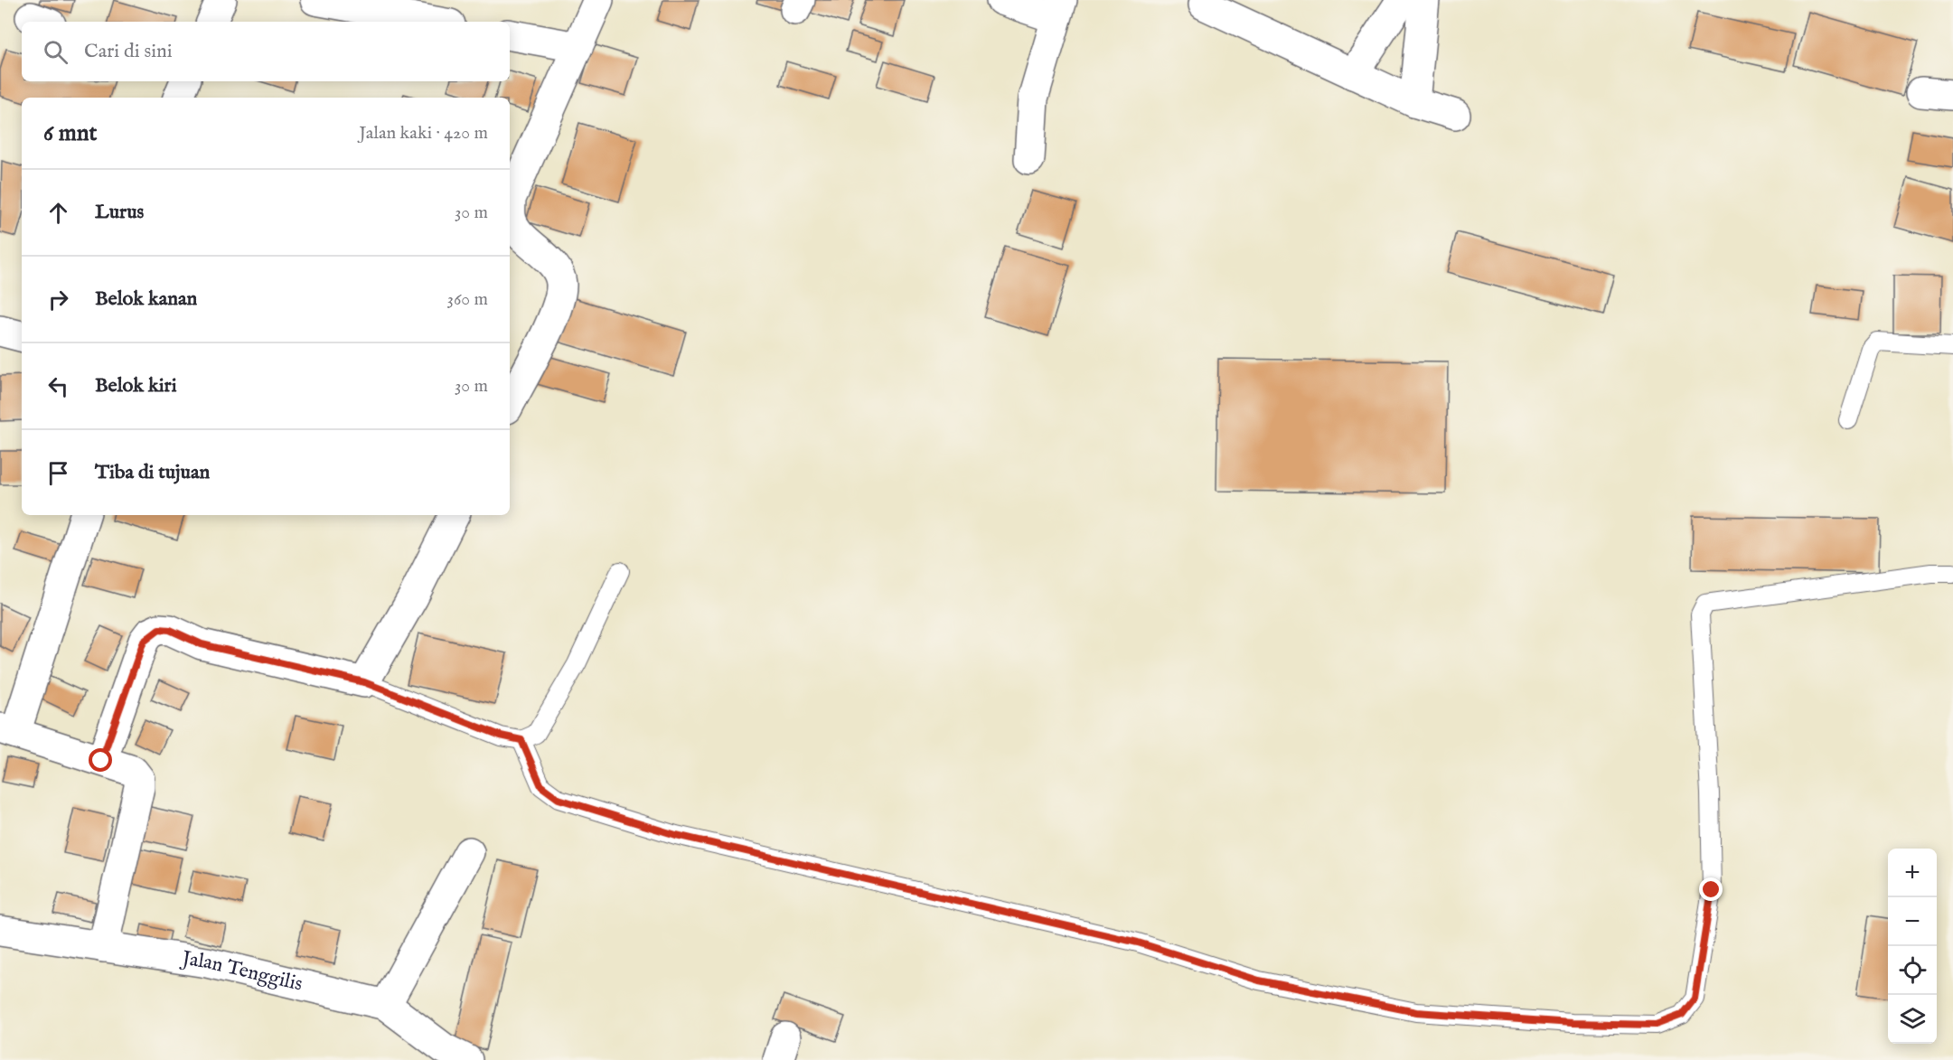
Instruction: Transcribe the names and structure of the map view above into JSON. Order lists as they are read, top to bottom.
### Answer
{
  "streets": {
    "street": ["Jalan Tenggilis"]
  },
  "page": {
    "search": "Cari di sini",
    "heading": ["6 mnt", "Jalan kaki · 420 m"],
    "list": [
      ["Lurus", "30 m"],
      ["Belok kanan", "360 m"],
      ["Belok kiri", "30 m"],
      "Tiba di tujuan"
    ],
    "map_buttons": ["+", "−"]
  }
}
